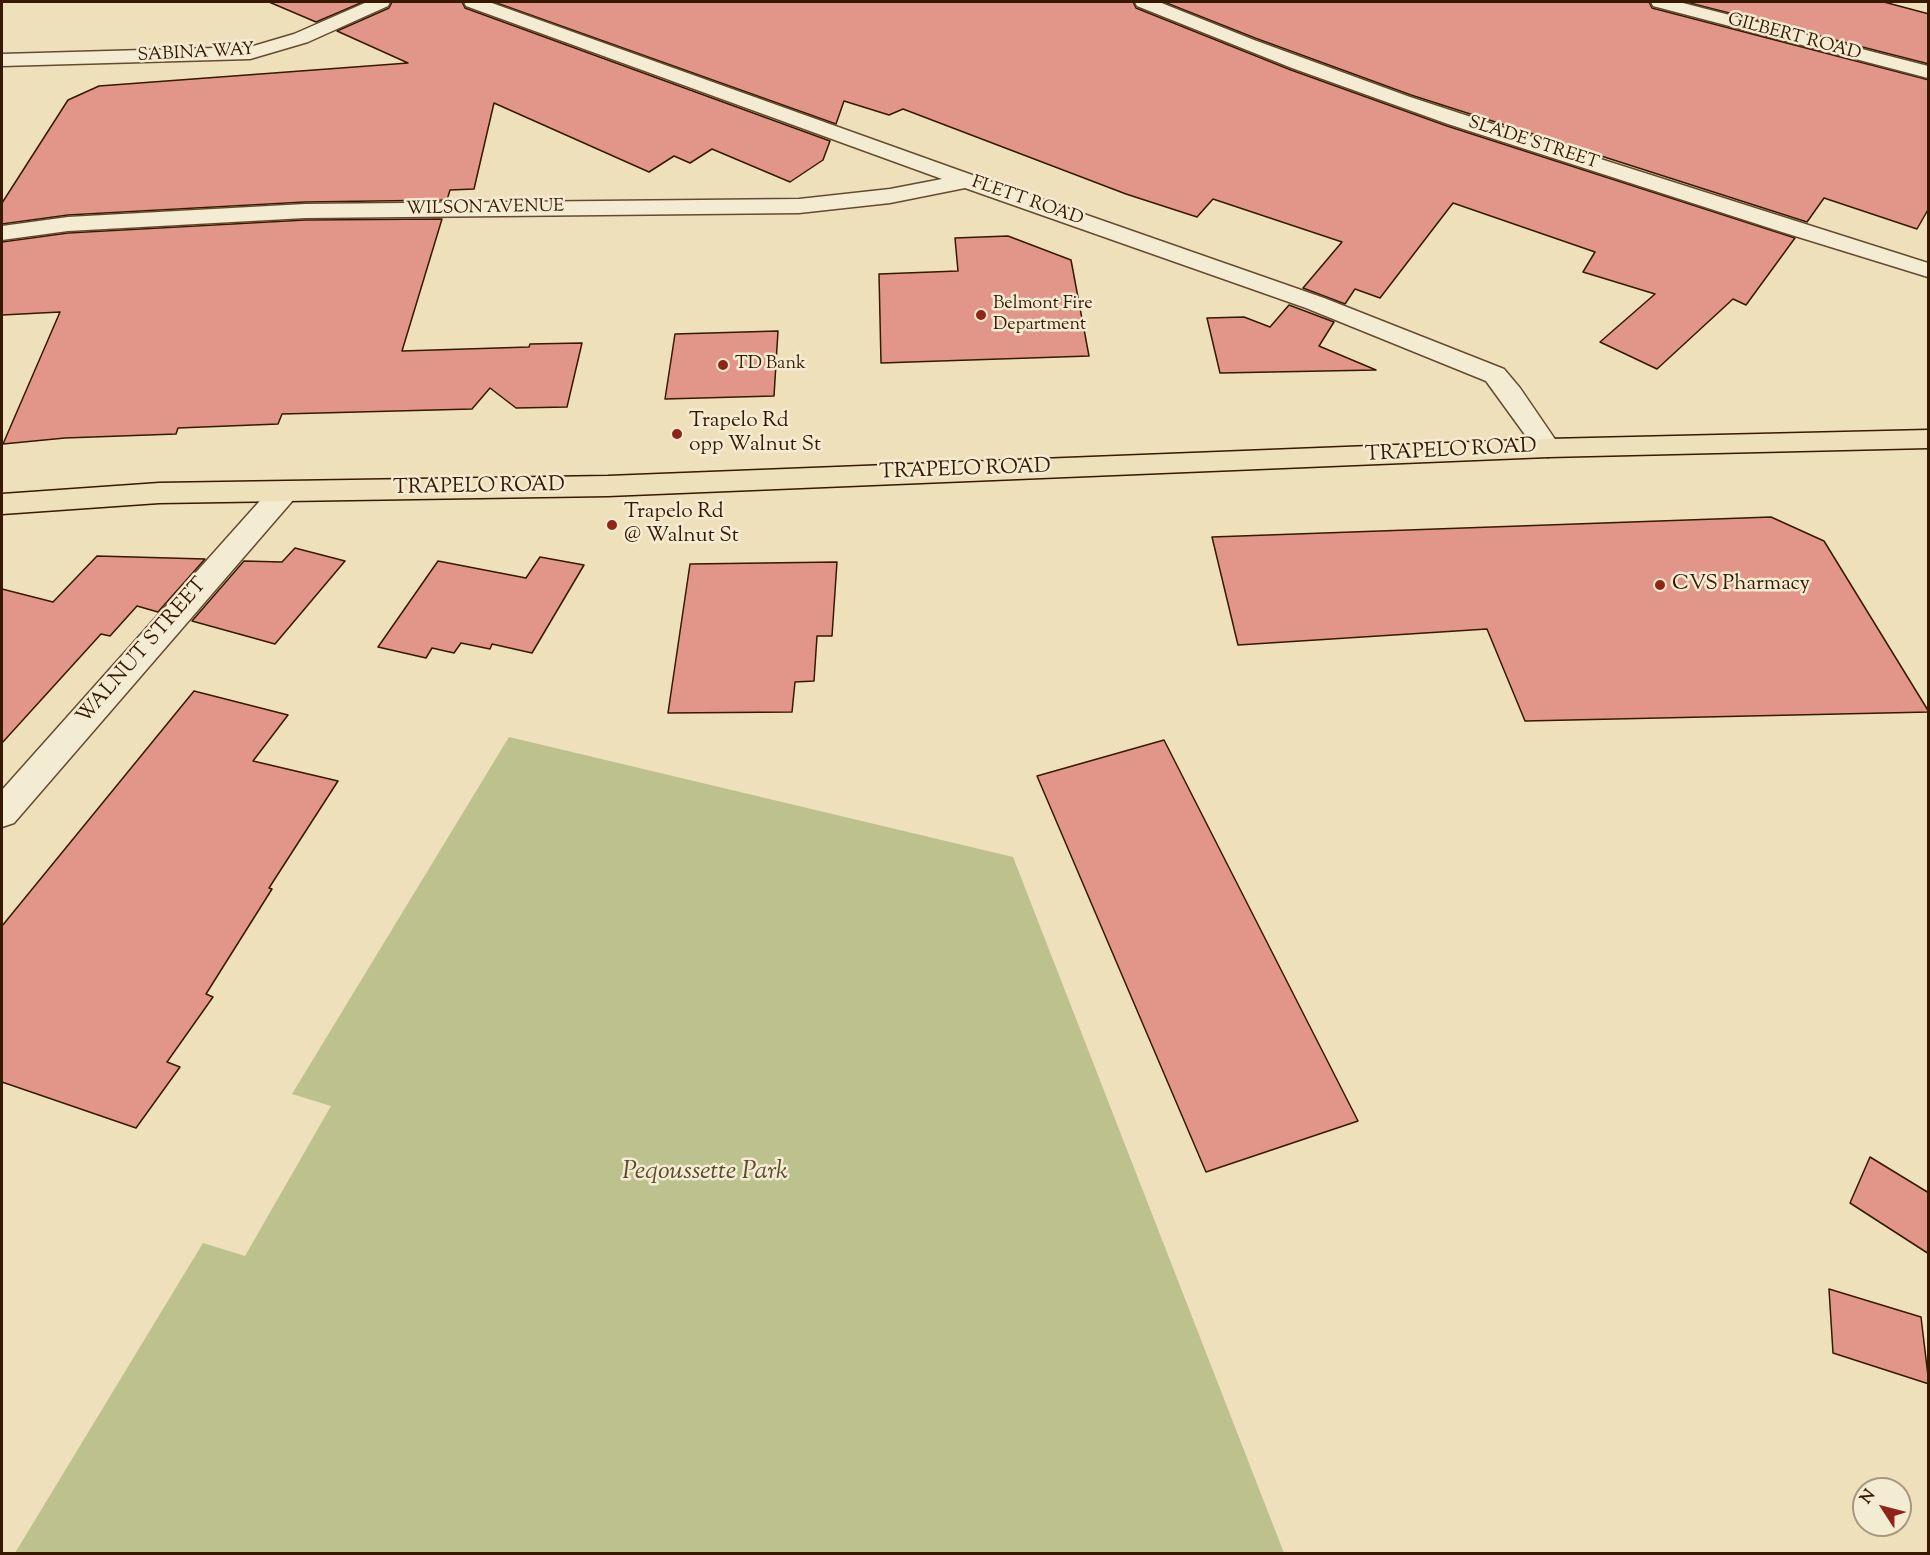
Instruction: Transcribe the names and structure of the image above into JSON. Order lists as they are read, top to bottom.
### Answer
{
  "streets": {
    "main road": ["TRAPELO ROAD"],
    "street": [
      "GILBERT ROAD",
      "SABINA WAY",
      "SLADE STREET",
      "FLETT ROAD",
      "WILSON AVENUE",
      "WALNUT STREET"
    ]
  },
  "crossings": [
    ["FLETT ROAD", "WILSON AVENUE"],
    ["FLETT ROAD", "TRAPELO ROAD"],
    ["TRAPELO ROAD", "WALNUT STREET"]
  ],
  "parks": ["Peqoussette Park"],
  "places": [
    "Belmont Fire Department",
    "TD Bank",
    "Trapelo Rd opp Walnut St",
    "Trapelo Rd @ Walnut St",
    "CVS Pharmacy"
  ],
  "north": "top left"
}
